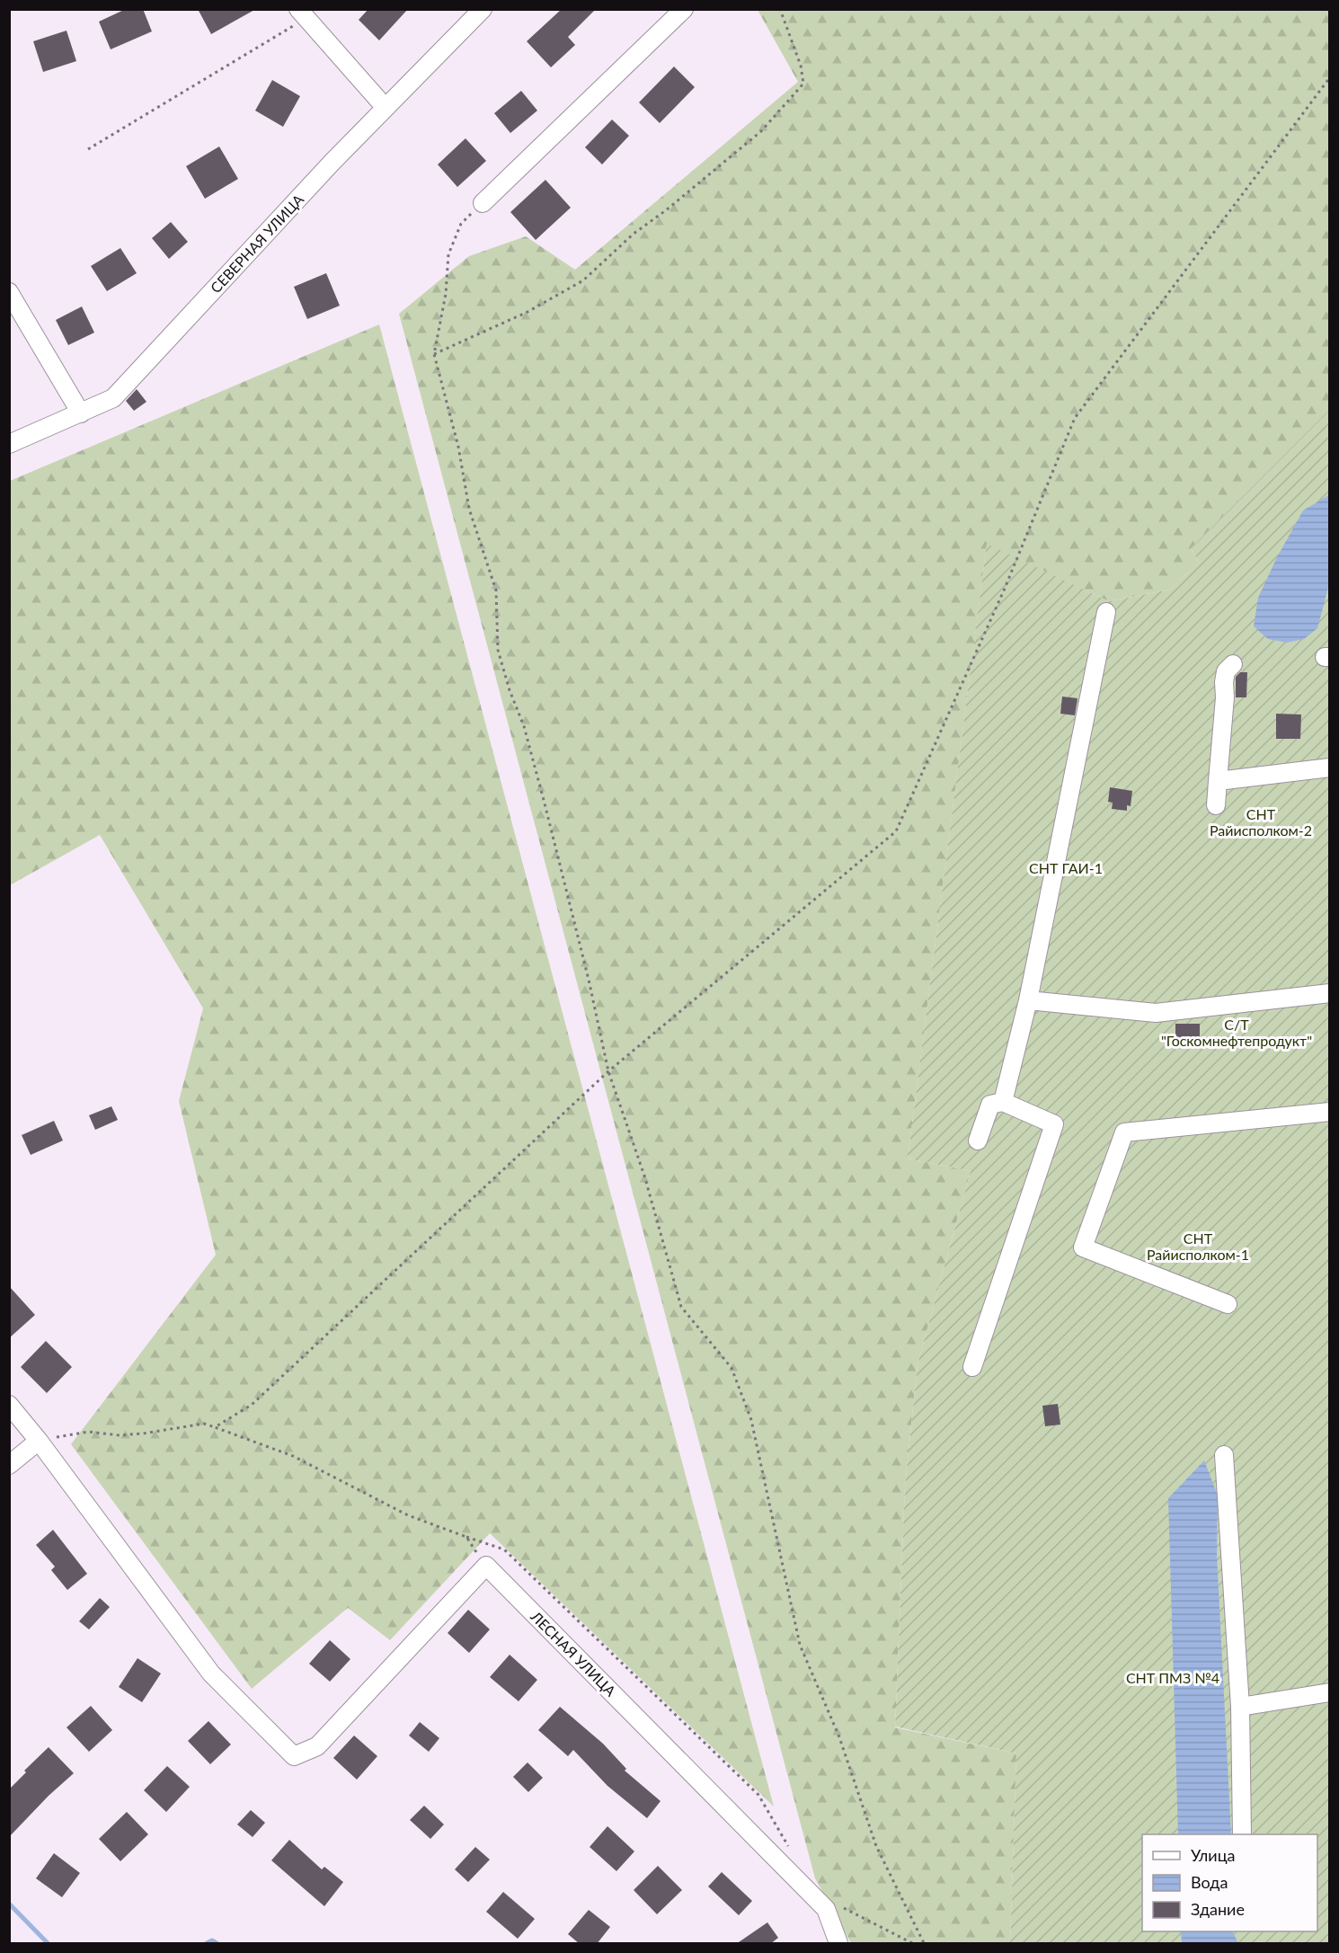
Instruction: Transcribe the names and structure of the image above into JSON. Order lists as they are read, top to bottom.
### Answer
{
  "streets": {
    "street": ["СЕВЕРНАЯ УЛИЦА", "ЛЕСНАЯ УЛИЦА"]
  },
  "parks": [
    "СНТ Райисполком-2",
    "СНТ ГАИ-1",
    "С/Т \"Госкомнефтепродукт\"",
    "СНТ Райисполком-1",
    "СНТ ПМЗ №4"
  ],
  "legend": ["Улица", "Вода", "Здание"]
}
